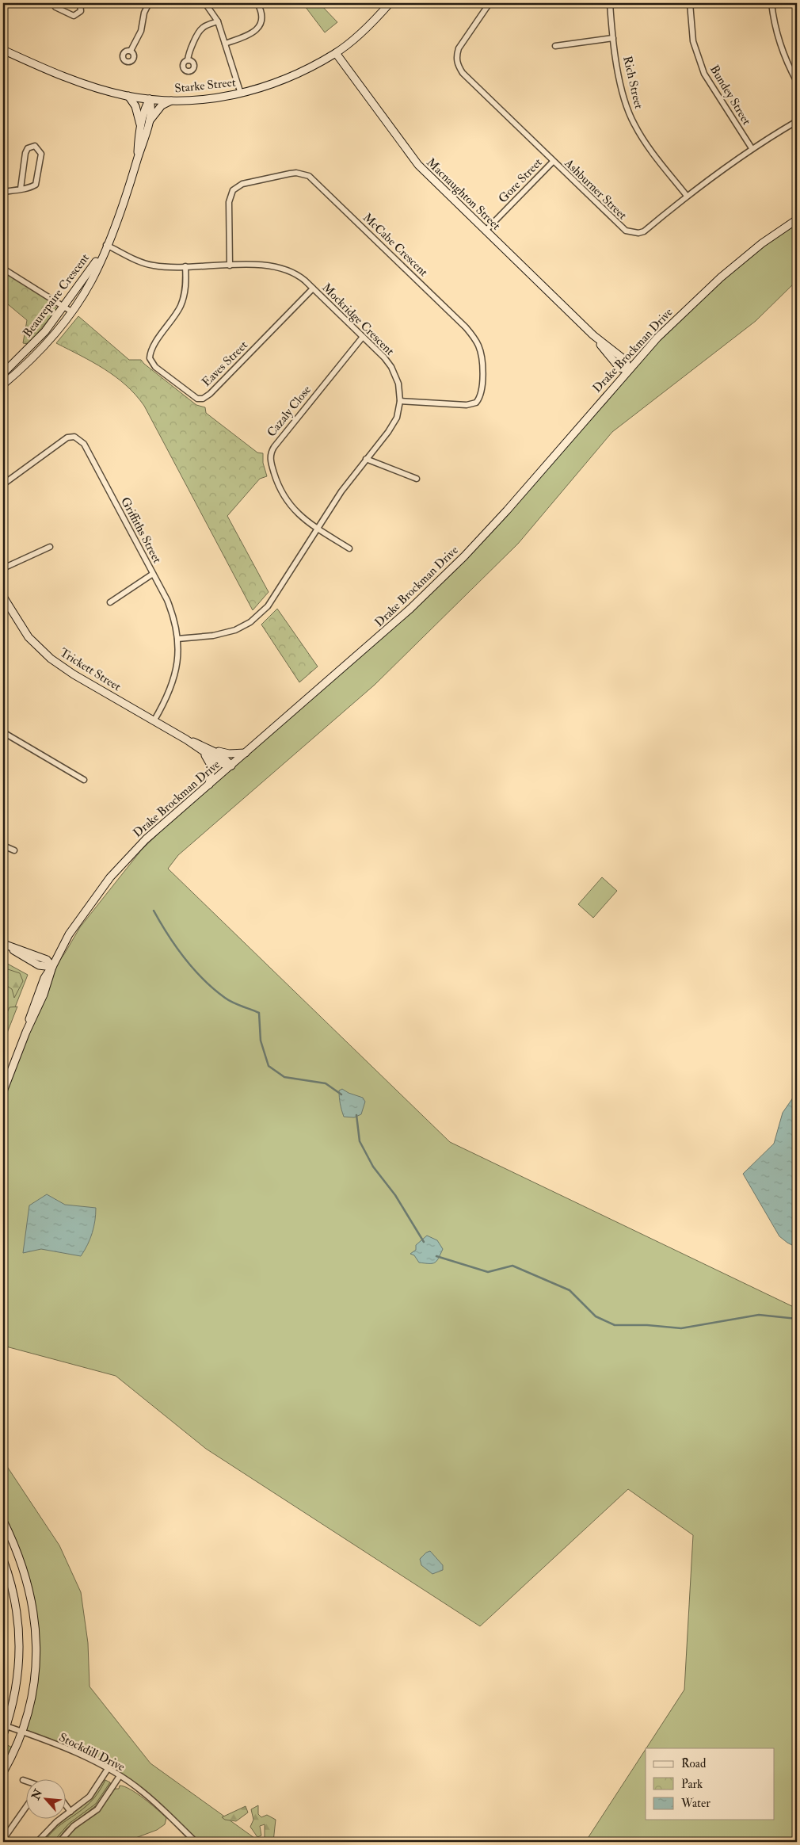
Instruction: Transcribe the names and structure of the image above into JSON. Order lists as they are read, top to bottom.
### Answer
{
  "streets": {
    "street": [
      "Rich Street",
      "Starke Street",
      "Bundey Street",
      "Gore Street",
      "Ashburner Street",
      "Macnaughton Street",
      "McCabe Crescent",
      "Beaurepaire Crescent",
      "Mockridge Crescent",
      "Drake Brockman Drive",
      "Eaves Street",
      "Cazaly Close",
      "Griffiths Street",
      "Trickett Street",
      "Stockdill Drive"
    ]
  },
  "crossings": [
    ["Rich Street", "Ashburner Street"],
    ["Starke Street", "Macnaughton Street"],
    ["Starke Street", "Beaurepaire Crescent"],
    ["Bundey Street", "Ashburner Street"],
    ["Gore Street", "Ashburner Street"],
    ["Gore Street", "Macnaughton Street"],
    ["Macnaughton Street", "Drake Brockman Drive"],
    ["McCabe Crescent", "Mockridge Crescent"],
    ["Beaurepaire Crescent", "Mockridge Crescent"],
    ["Mockridge Crescent", "Eaves Street"],
    ["Mockridge Crescent", "Cazaly Close"],
    ["Mockridge Crescent", "Griffiths Street"],
    ["Drake Brockman Drive", "Trickett Street"],
    ["Griffiths Street", "Trickett Street"]
  ],
  "legend": ["Road", "Park", "Water"],
  "north": "top left"
}
